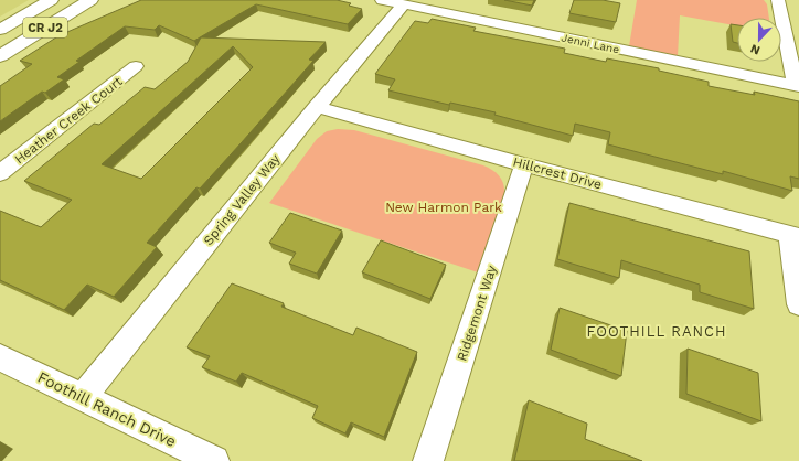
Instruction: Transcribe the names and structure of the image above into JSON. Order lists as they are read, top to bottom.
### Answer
{
  "streets": {
    "main road": ["CR J2"],
    "street": [
      "Jenni Lane",
      "Heather Creek Court",
      "Hillcrest Drive",
      "Spring Valley Way",
      "Ridgemont Way",
      "Foothill Ranch Drive"
    ]
  },
  "crossings": [
    ["Jenni Lane", "Spring Valley Way"],
    ["Hillcrest Drive", "Spring Valley Way"],
    ["Hillcrest Drive", "Ridgemont Way"],
    ["Spring Valley Way", "Foothill Ranch Drive"]
  ],
  "districts": ["FOOTHILL RANCH"],
  "parks": ["New Harmon Park"],
  "north": "bottom"
}
